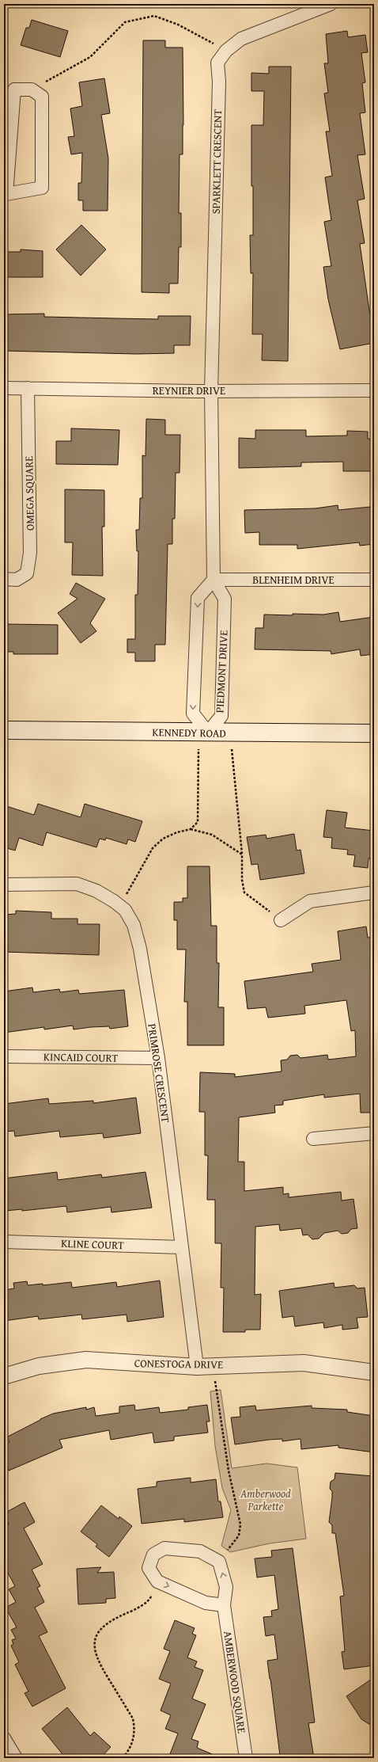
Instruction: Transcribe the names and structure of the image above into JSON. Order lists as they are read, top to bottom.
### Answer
{
  "streets": {
    "main road": ["KENNEDY ROAD"],
    "street": [
      "SPARKLETT CRESCENT",
      "REYNIER DRIVE",
      "OMEGA SQUARE",
      "BLENHEIM DRIVE",
      "PIEDMONT DRIVE",
      "KINCAID COURT",
      "PRIMROSE CRESCENT",
      "KLINE COURT",
      "CONESTOGA DRIVE",
      "AMBERWOOD SQUARE"
    ]
  },
  "crossings": [
    ["SPARKLETT CRESCENT", "REYNIER DRIVE"],
    ["SPARKLETT CRESCENT", "PIEDMONT DRIVE"],
    ["REYNIER DRIVE", "OMEGA SQUARE"],
    ["REYNIER DRIVE", "PIEDMONT DRIVE"],
    ["BLENHEIM DRIVE", "PIEDMONT DRIVE"],
    ["PIEDMONT DRIVE", "KENNEDY ROAD"],
    ["KINCAID COURT", "PRIMROSE CRESCENT"],
    ["PRIMROSE CRESCENT", "KLINE COURT"],
    ["PRIMROSE CRESCENT", "CONESTOGA DRIVE"]
  ],
  "parks": ["Amberwood Parkette"]
}
